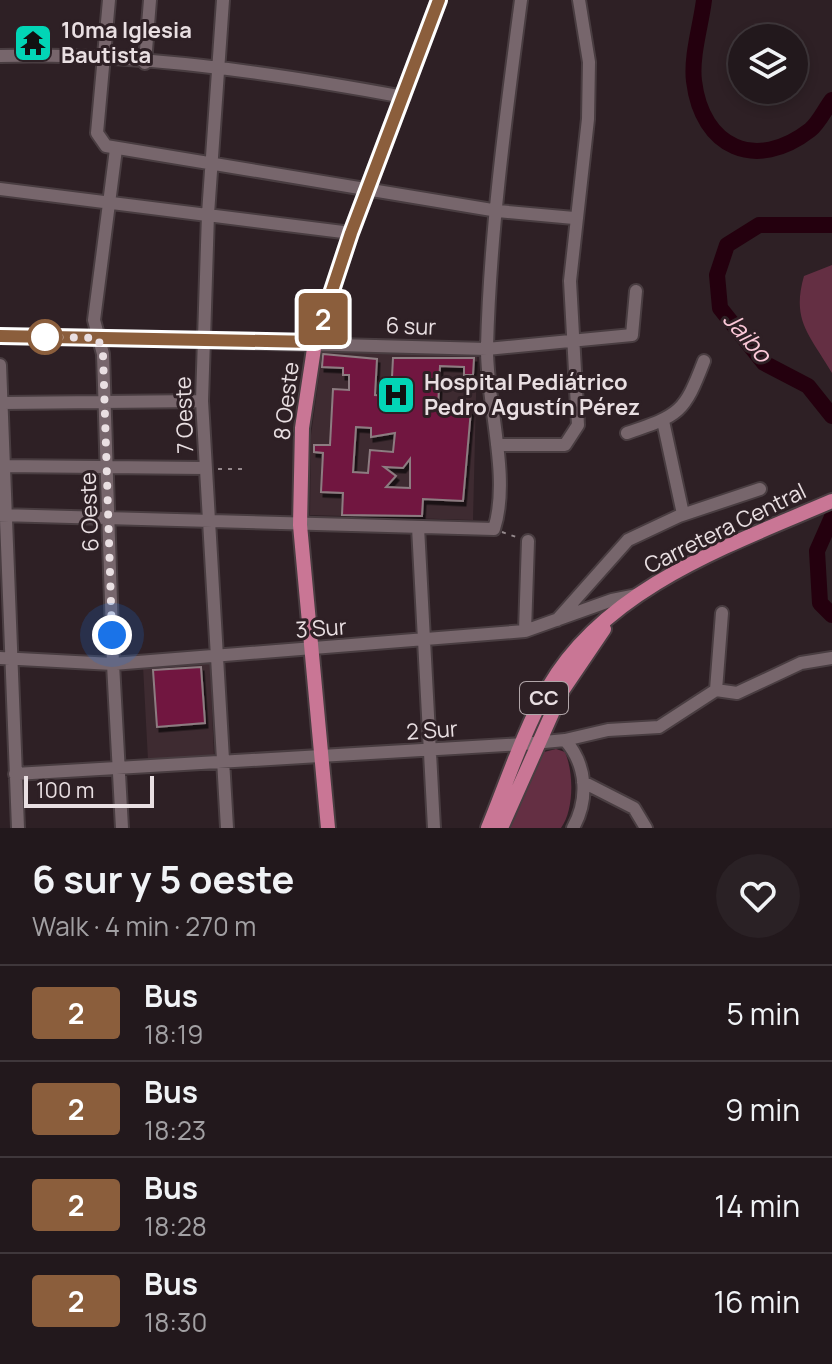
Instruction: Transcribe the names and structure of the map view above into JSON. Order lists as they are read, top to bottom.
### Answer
{
  "streets": {
    "main road": ["8 Oeste", "Carretera Central", "CC"],
    "street": [
      "6 sur",
      "7 Oeste",
      "6 Oeste",
      "3 Sur",
      "2 Sur"
    ]
  },
  "crossings": [
    ["6 sur", "8 Oeste"],
    ["6 sur", "7 Oeste"],
    ["6 sur", "6 Oeste"],
    ["8 Oeste", "3 Sur"],
    ["8 Oeste", "2 Sur"],
    ["7 Oeste", "3 Sur"],
    ["7 Oeste", "2 Sur"],
    ["6 Oeste", "3 Sur"],
    ["6 Oeste", "2 Sur"],
    ["Carretera Central", "3 Sur"],
    ["Carretera Central", "2 Sur"]
  ],
  "water": ["Jaibo"],
  "places": {
    "temple": ["10ma Iglesia Bautista"],
    "hospital": ["Hospital Pediátrico Pedro Agustín Pérez"]
  },
  "lines": ["bus line 2"],
  "scale_bar": "100 m",
  "page": {
    "on_map": "2",
    "scale": "100 m",
    "heading": ["6 sur y 5 oeste", "Walk · 4 min · 270 m"],
    "list": [
      {
        "mark": "2",
        "name": "Bus",
        "note": "18:19",
        "value": "5 min"
      },
      {
        "mark": "2",
        "name": "Bus",
        "note": "18:23",
        "value": "9 min"
      },
      {
        "mark": "2",
        "name": "Bus",
        "note": "18:28",
        "value": "14 min"
      },
      {
        "mark": "2",
        "name": "Bus",
        "note": "18:30",
        "value": "16 min"
      }
    ]
  }
}
